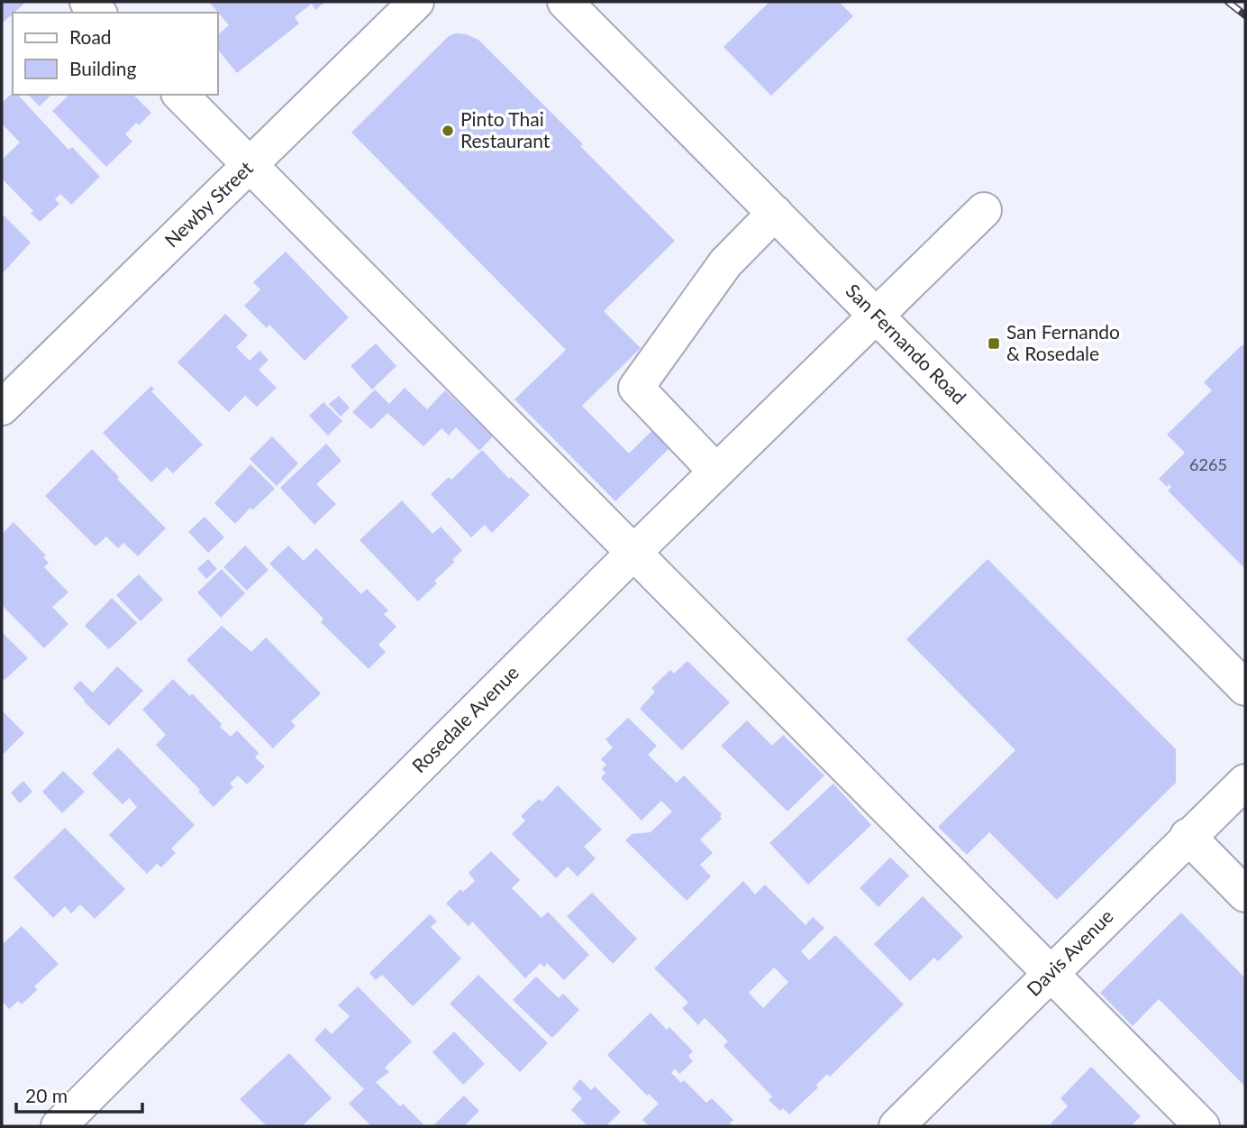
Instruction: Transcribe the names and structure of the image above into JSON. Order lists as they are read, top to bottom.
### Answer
{
  "streets": {
    "street": [
      "Newby Street",
      "San Fernando Road",
      "Rosedale Avenue",
      "Davis Avenue"
    ]
  },
  "crossings": [
    ["San Fernando Road", "Rosedale Avenue"]
  ],
  "places": {
    "other": ["Pinto Thai Restaurant"],
    "transit": ["San Fernando & Rosedale"]
  },
  "house_numbers": ["6265"],
  "legend": ["Road", "Building"],
  "scale_bar": "20 m"
}
